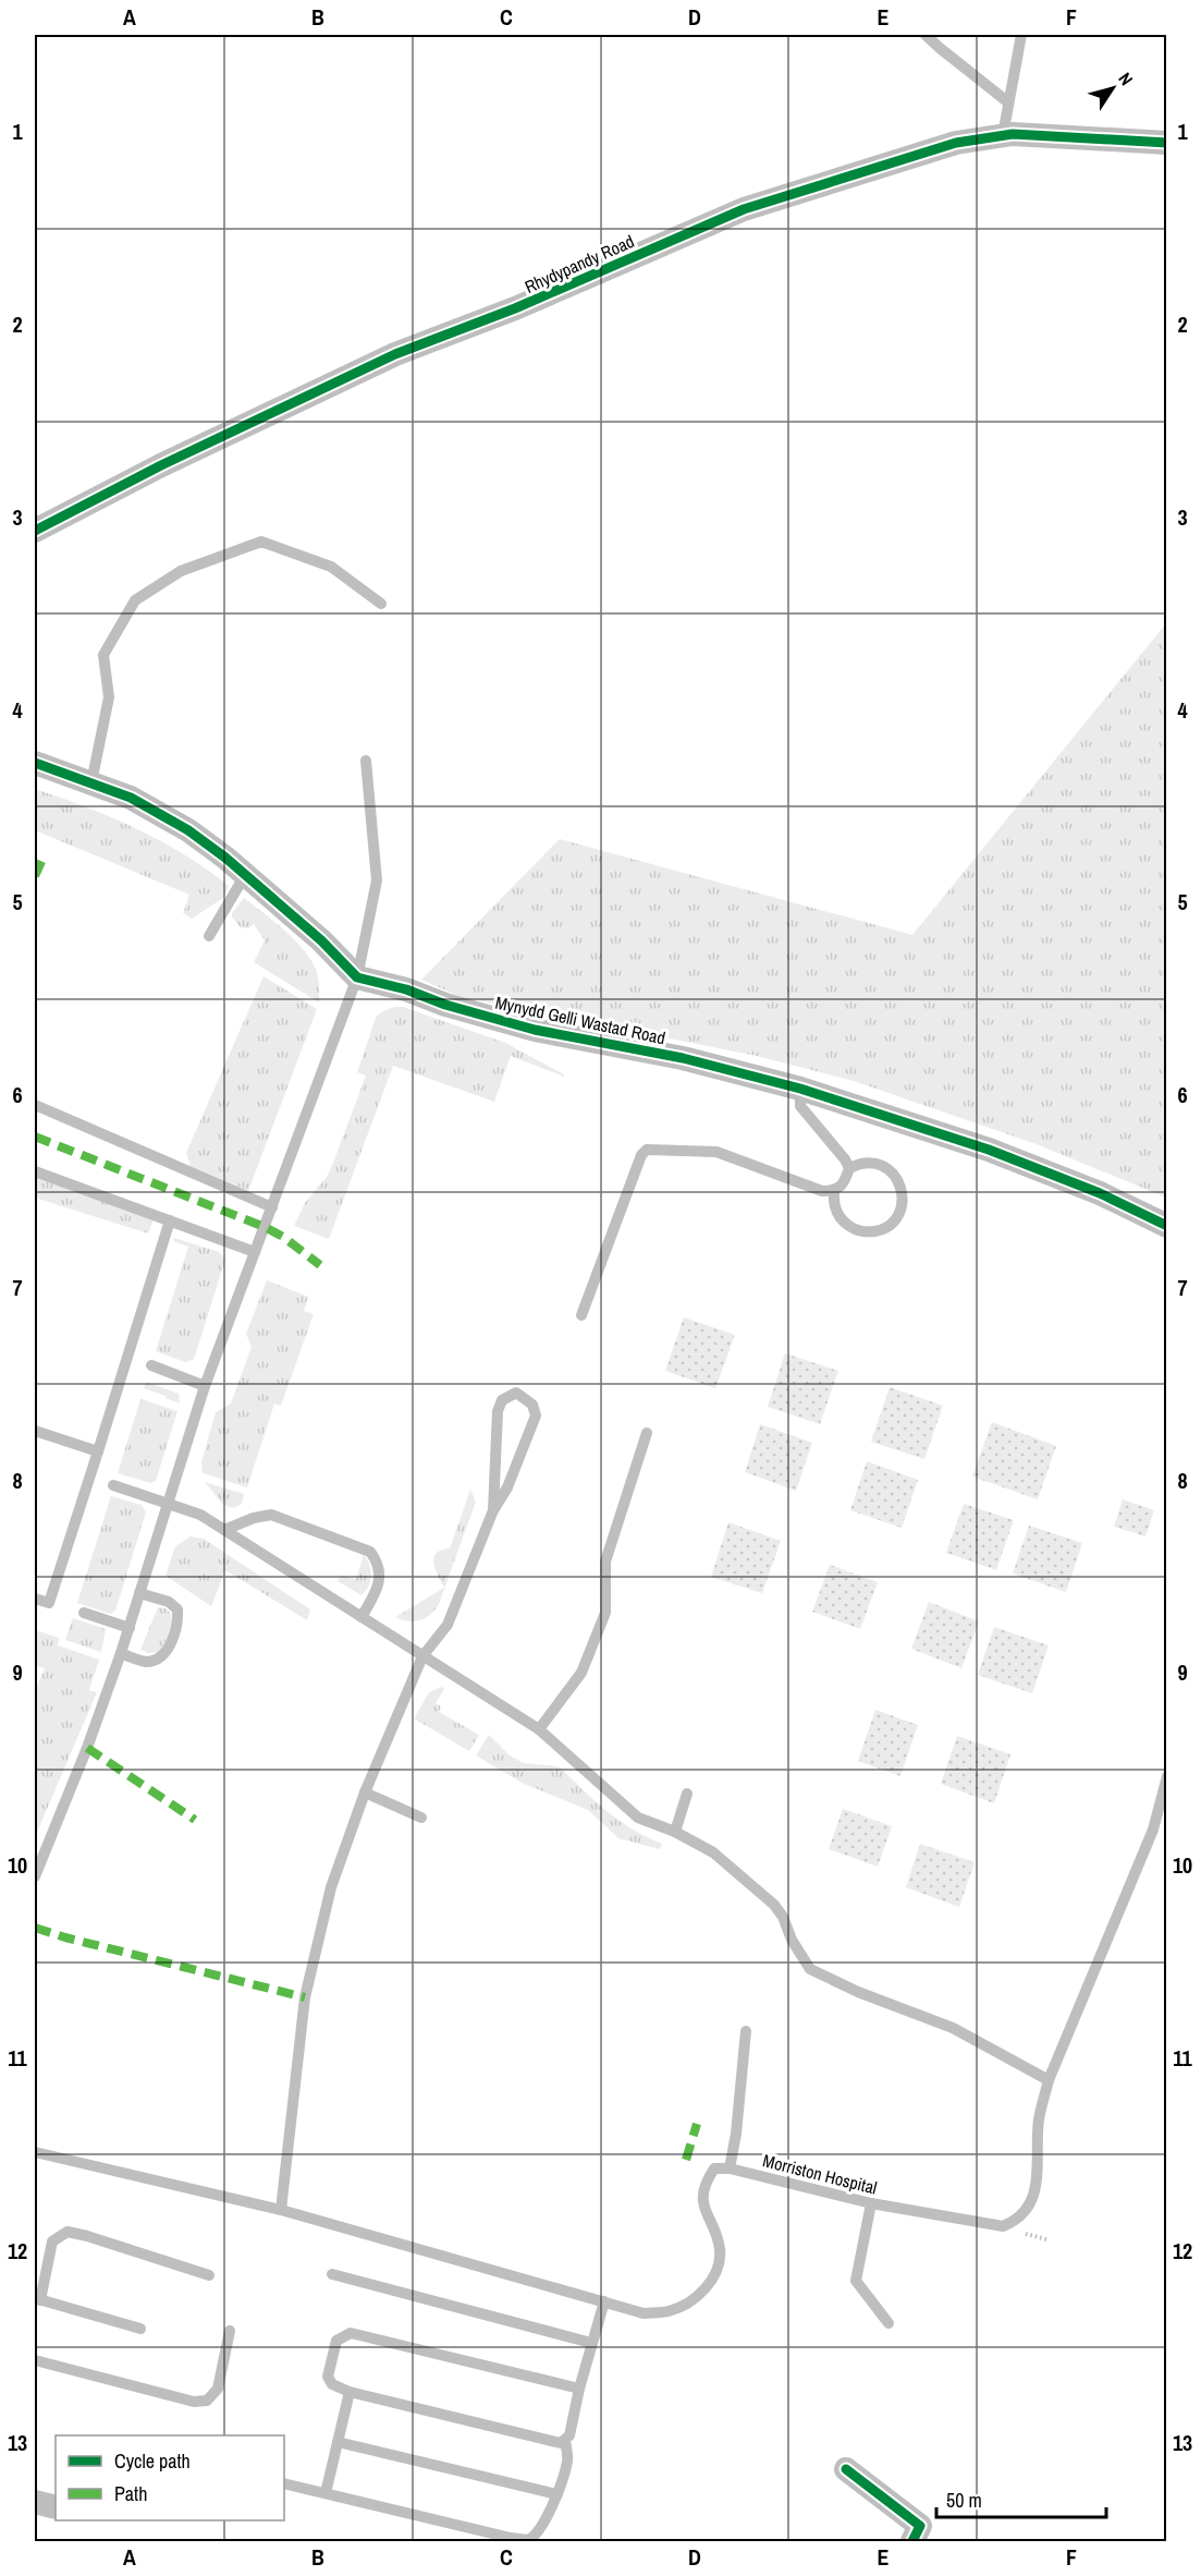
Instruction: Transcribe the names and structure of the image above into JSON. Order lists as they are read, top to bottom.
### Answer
{
  "streets": {
    "street": ["Rhydypandy Road", "Mynydd Gelli Wastad Road"],
    "lane": ["Morriston Hospital"]
  },
  "legend": ["Cycle path", "Path"],
  "scale_bar": "50 m",
  "north": "top right",
  "grid": {
    "columns": [
      "A",
      "B",
      "C",
      "D",
      "E",
      "F"
    ],
    "rows": [
      "1",
      "2",
      "3",
      "4",
      "5",
      "6",
      "7",
      "8",
      "9",
      "10",
      "11",
      "12",
      "13"
    ]
  }
}
